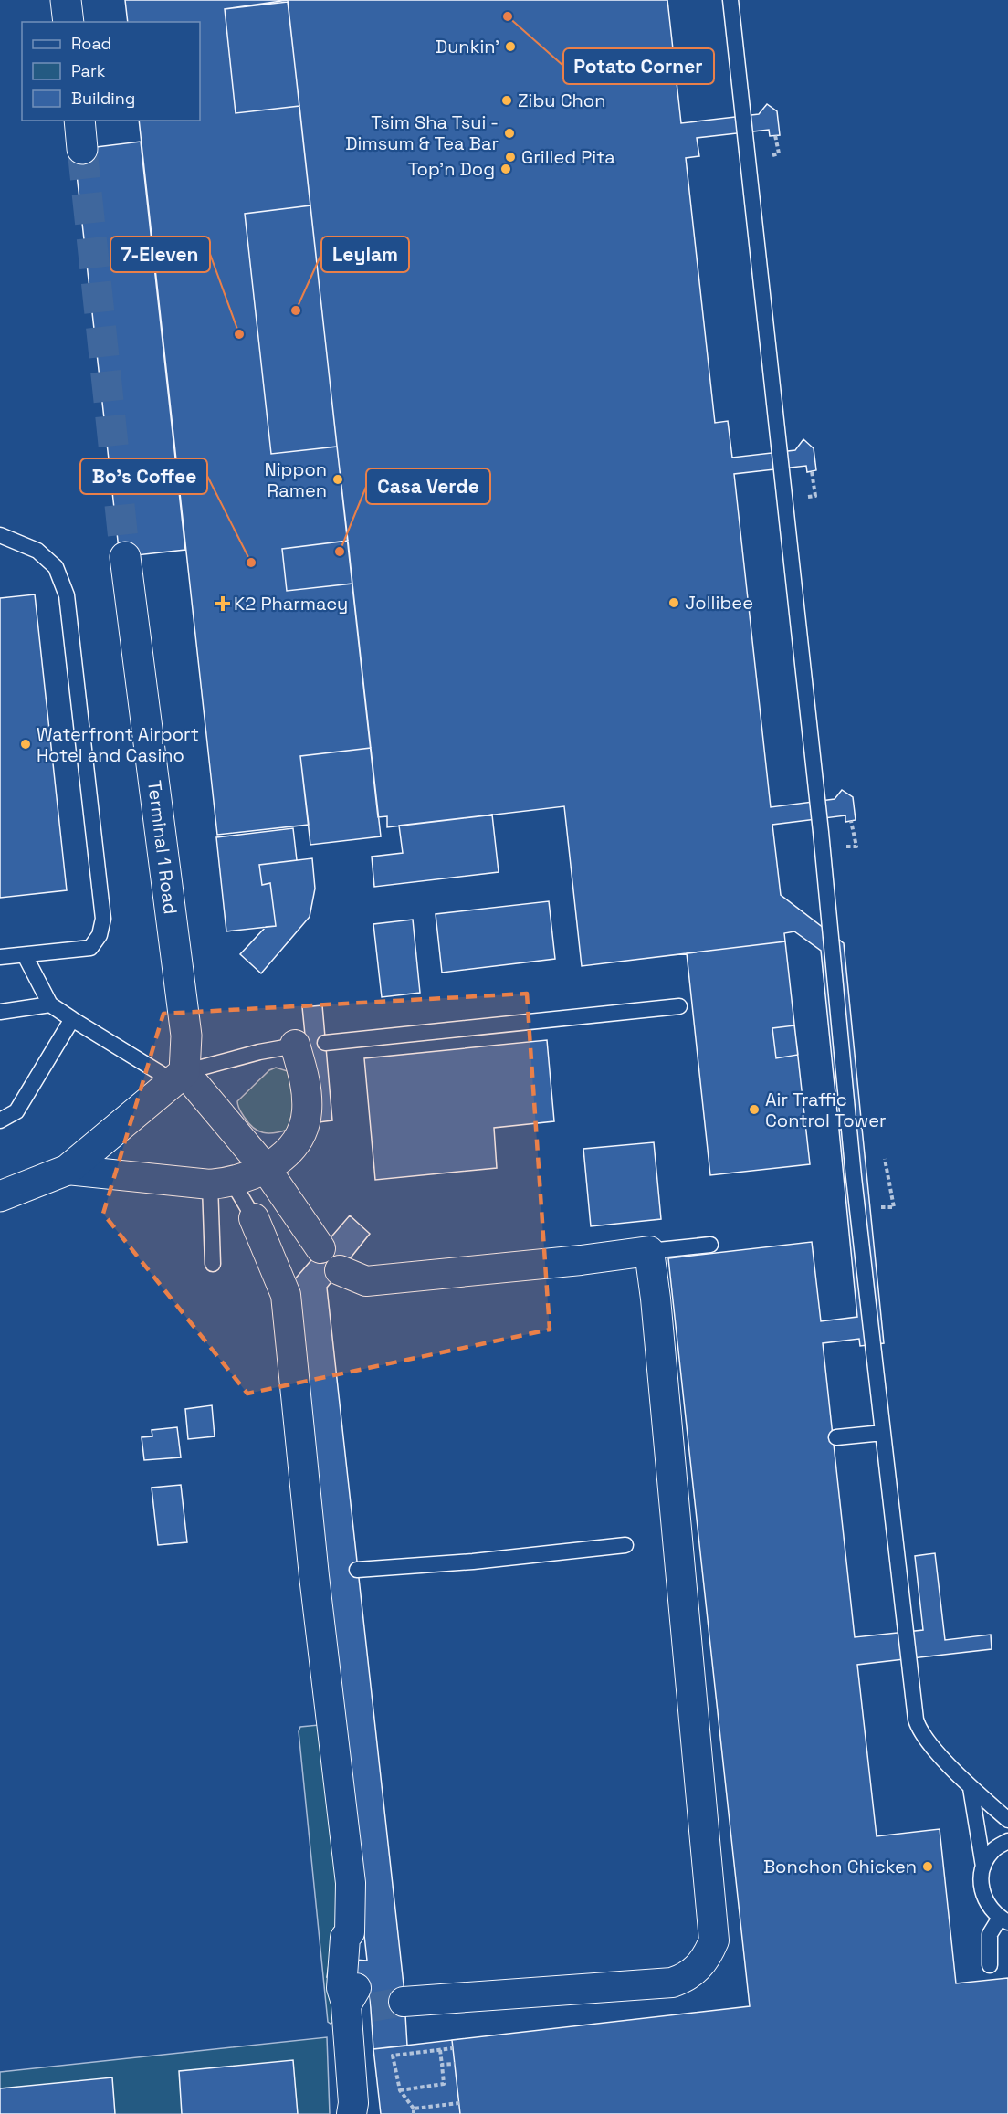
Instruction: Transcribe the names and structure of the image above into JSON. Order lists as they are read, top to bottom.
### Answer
{
  "streets": {
    "street": ["Terminal 1 Road"]
  },
  "places": {
    "other": [
      "Potato Corner",
      "Dunkin'",
      "Zibu Chon",
      "Tsim Sha Tsui - Dimsum & Tea Bar",
      "Grilled Pita",
      "Top'n Dog",
      "Leylam",
      "7-Eleven",
      "Nippon Ramen",
      "Casa Verde",
      "Bo’s Coffee",
      "Jollibee",
      "Waterfront Airport Hotel and Casino",
      "Air Traffic Control Tower",
      "Bonchon Chicken"
    ],
    "health": ["K2 Pharmacy"]
  },
  "legend": ["Road", "Park", "Building"]
}
